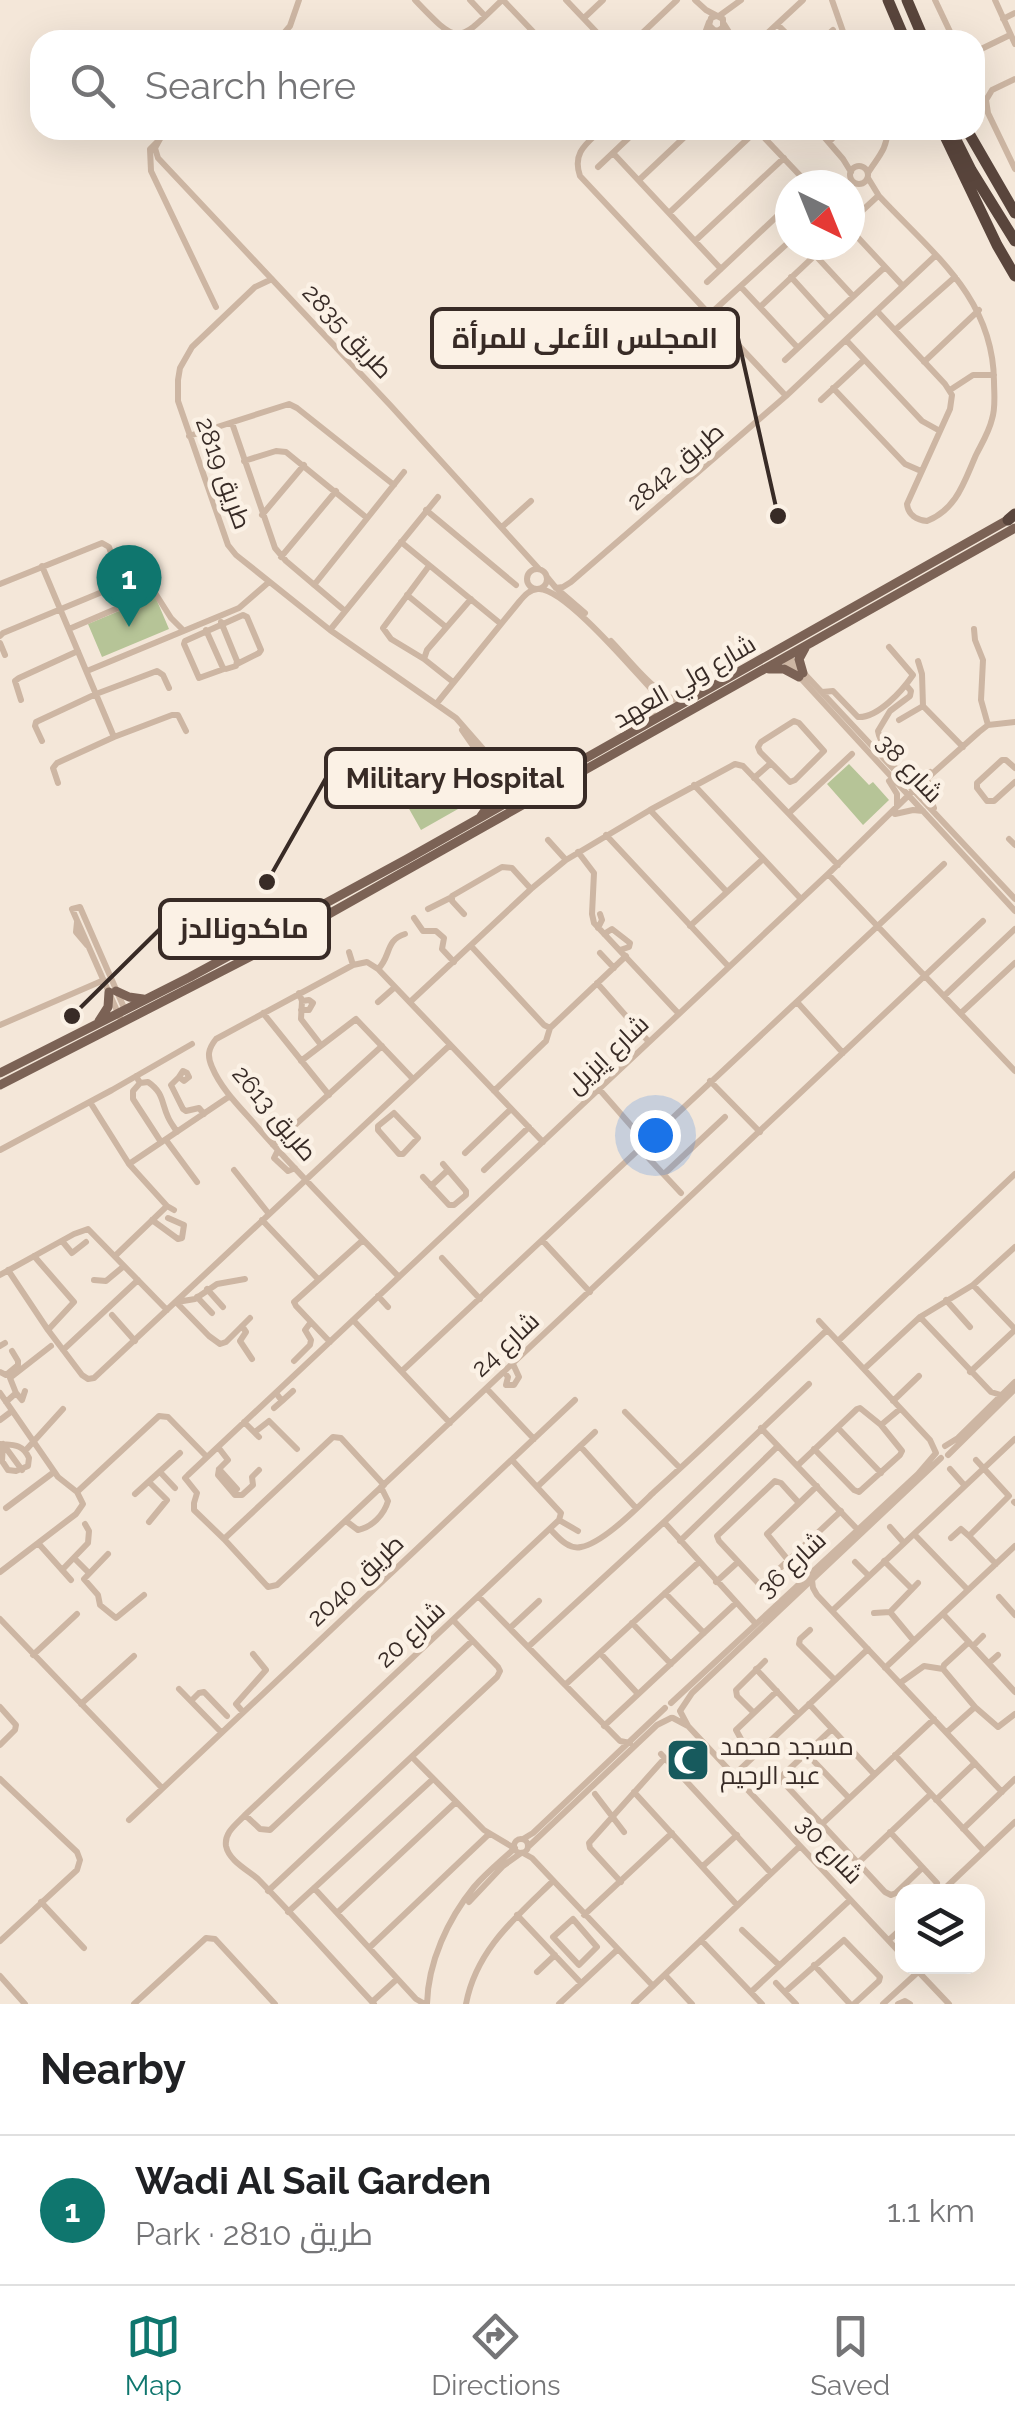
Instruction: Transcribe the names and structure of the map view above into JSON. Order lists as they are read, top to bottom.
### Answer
{
  "streets": {
    "main road": ["شارع ولي العهد"],
    "street": [
      "طريق 2835",
      "طريق 2842",
      "طريق 2819",
      "شارع 38",
      "شارع إيزيل",
      "طريق 2613",
      "شارع 24",
      "شارع 36",
      "طريق 2040",
      "شارع 20",
      "شارع 30"
    ]
  },
  "crossings": [
    ["طريق 2835", "طريق 2819"],
    ["طريق 2819", "شارع ولي العهد"],
    ["شارع ولي العهد", "شارع 38"],
    ["شارع 38", "شارع إيزيل"],
    ["شارع إيزيل", "طريق 2613"],
    ["شارع 36", "شارع 30"]
  ],
  "places": {
    "other": ["المجلس الأعلى للمرأة", "Military Hospital", "ماكدونالدز"],
    "mosque": ["مسجد محمد عبد الرحيم"]
  },
  "north": "bottom right",
  "page": {
    "search": "Search here",
    "pins": "1",
    "heading": "Nearby",
    "list": [
      {
        "mark": "1",
        "name": "Wadi Al Sail Garden",
        "note": "Park · طريق 2810",
        "value": "1.1 km"
      }
    ],
    "nav": ["Map", "Directions", "Saved"]
  }
}
